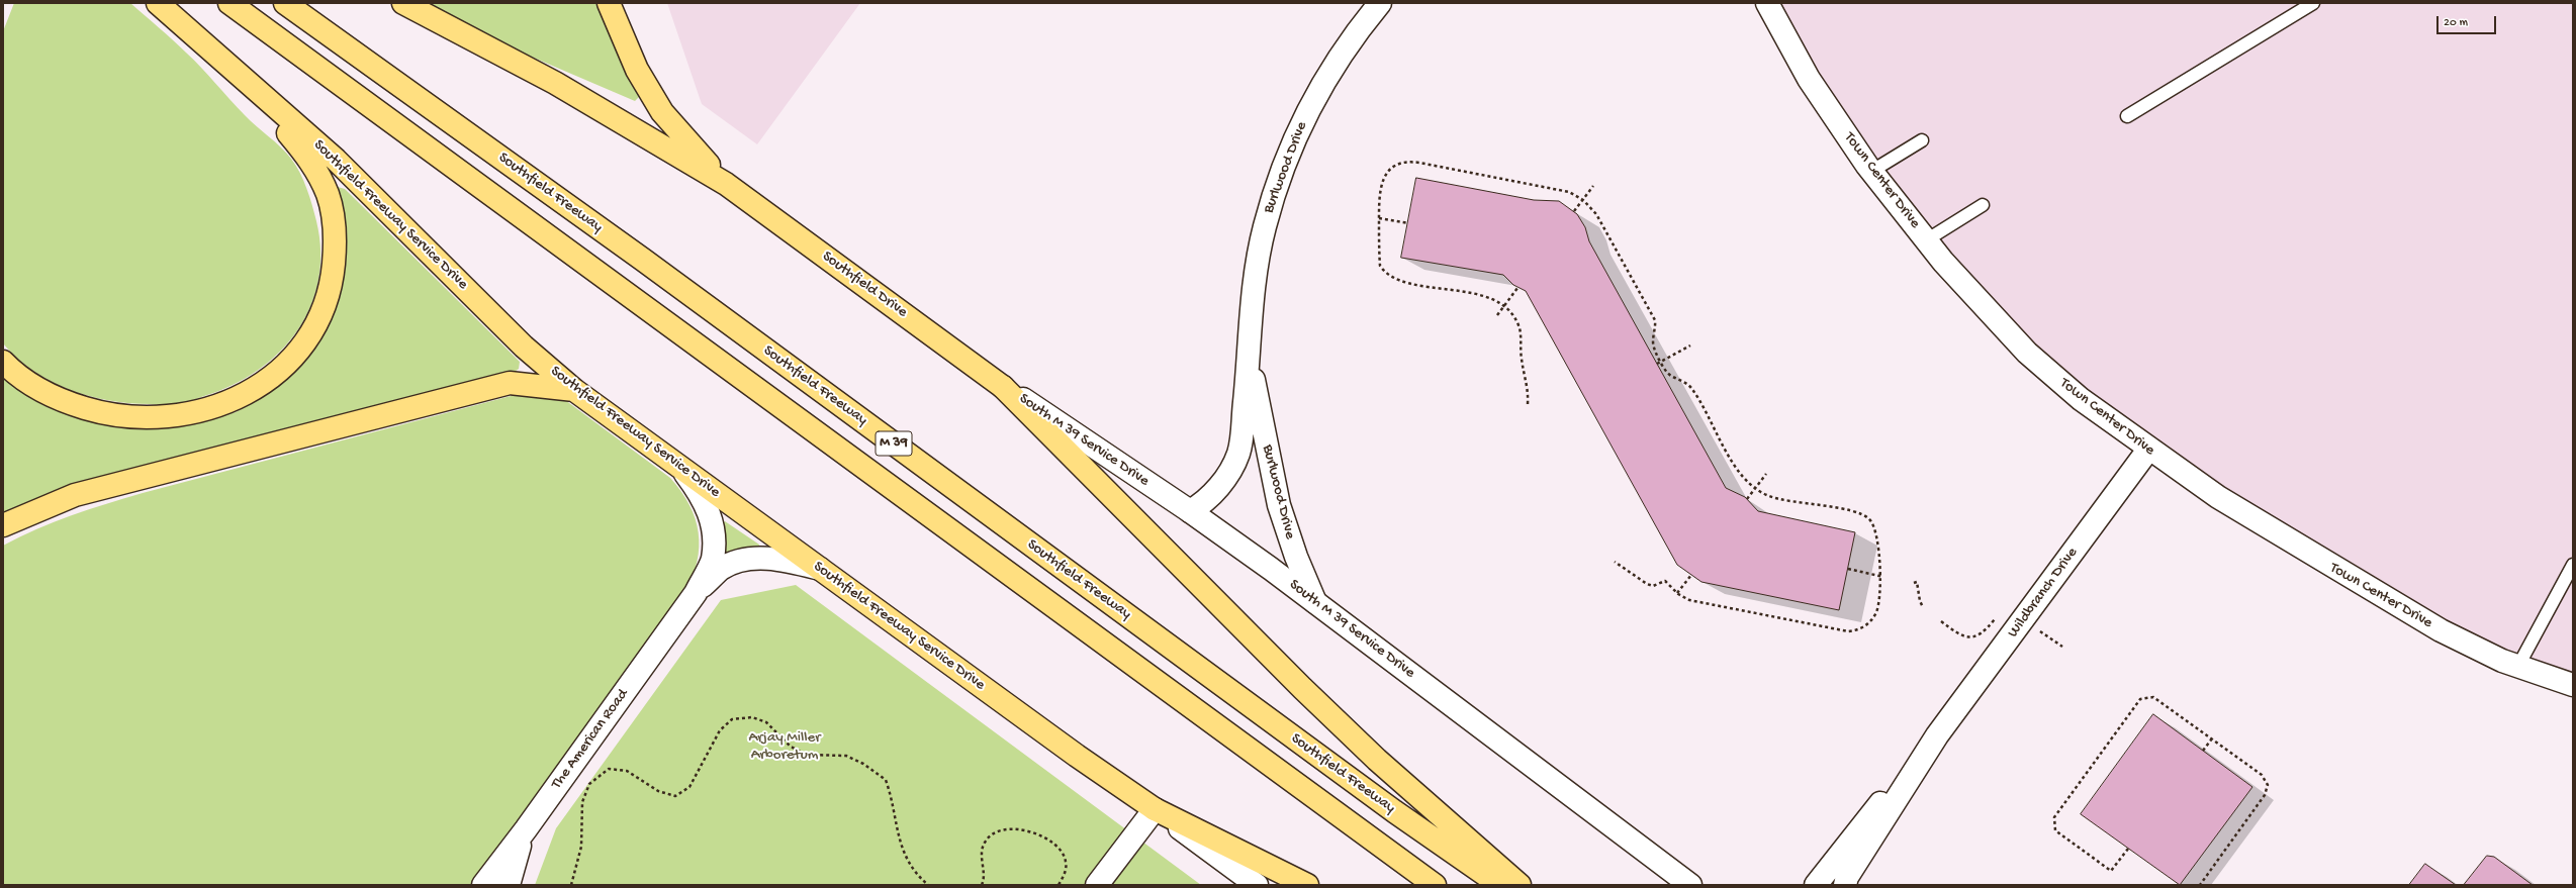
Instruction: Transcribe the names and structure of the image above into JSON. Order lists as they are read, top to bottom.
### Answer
{
  "streets": {
    "main road": [
      "Southfield Freeway",
      "Southfield Freeway Service Drive",
      "Southfield Drive",
      "M 39"
    ],
    "street": [
      "Burlwood Drive",
      "Town Center Drive",
      "South M 39 Service Drive",
      "Wildbranch Drive",
      "The American Road"
    ]
  },
  "crossings": [
    ["Burlwood Drive", "South M 39 Service Drive"],
    ["Town Center Drive", "Wildbranch Drive"],
    ["Southfield Freeway Service Drive", "The American Road"],
    ["Southfield Drive", "South M 39 Service Drive"]
  ],
  "parks": ["Arjay Miller Arboretum"],
  "scale_bar": "20 m"
}
